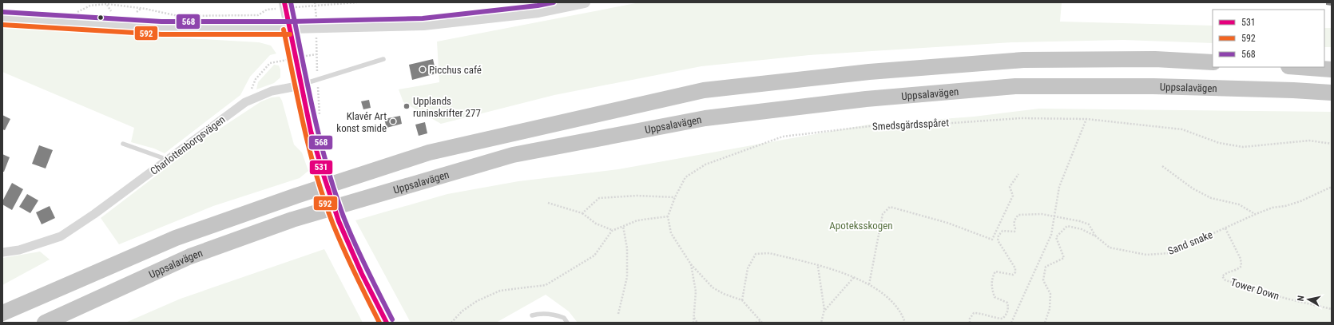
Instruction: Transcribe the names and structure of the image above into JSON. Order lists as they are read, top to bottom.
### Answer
{
  "streets": {
    "highway": ["Uppsalavägen"],
    "street": ["Charlottenborgsvägen"],
    "path": ["Smedsgärdsspåret", "Sand snake", "Tower Down"]
  },
  "crossings": [
    ["Sand snake", "Tower Down"]
  ],
  "parks": ["Apoteksskogen"],
  "places": ["Picchus café", "Upplands runinskrifter 277", "Klavér Art konst smide"],
  "lines": ["transit line 531", "transit line 568", "transit line 592"],
  "legend": ["531", "592", "568"],
  "north": "left"
}
